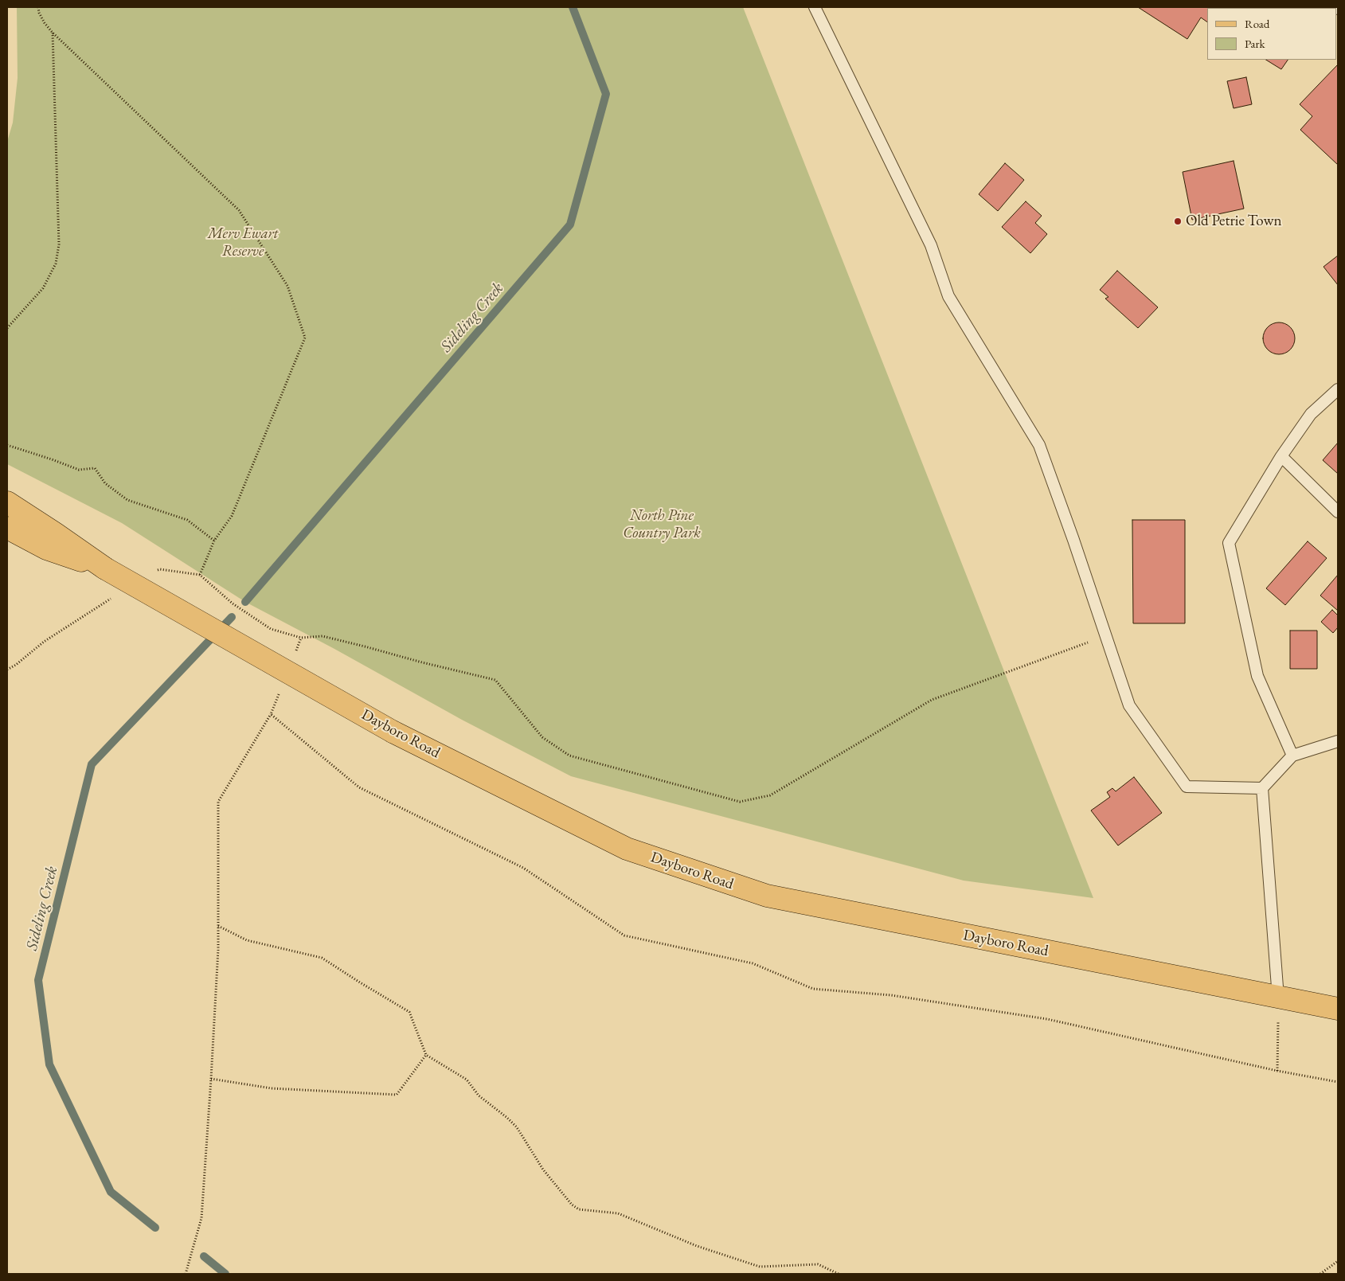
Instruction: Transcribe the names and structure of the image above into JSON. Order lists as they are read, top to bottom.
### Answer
{
  "streets": {
    "main road": ["Dayboro Road"]
  },
  "water": ["Sideling Creek"],
  "parks": ["Merv Ewart Reserve", "North Pine Country Park"],
  "places": ["Old Petrie Town"],
  "legend": ["Road", "Park"]
}
